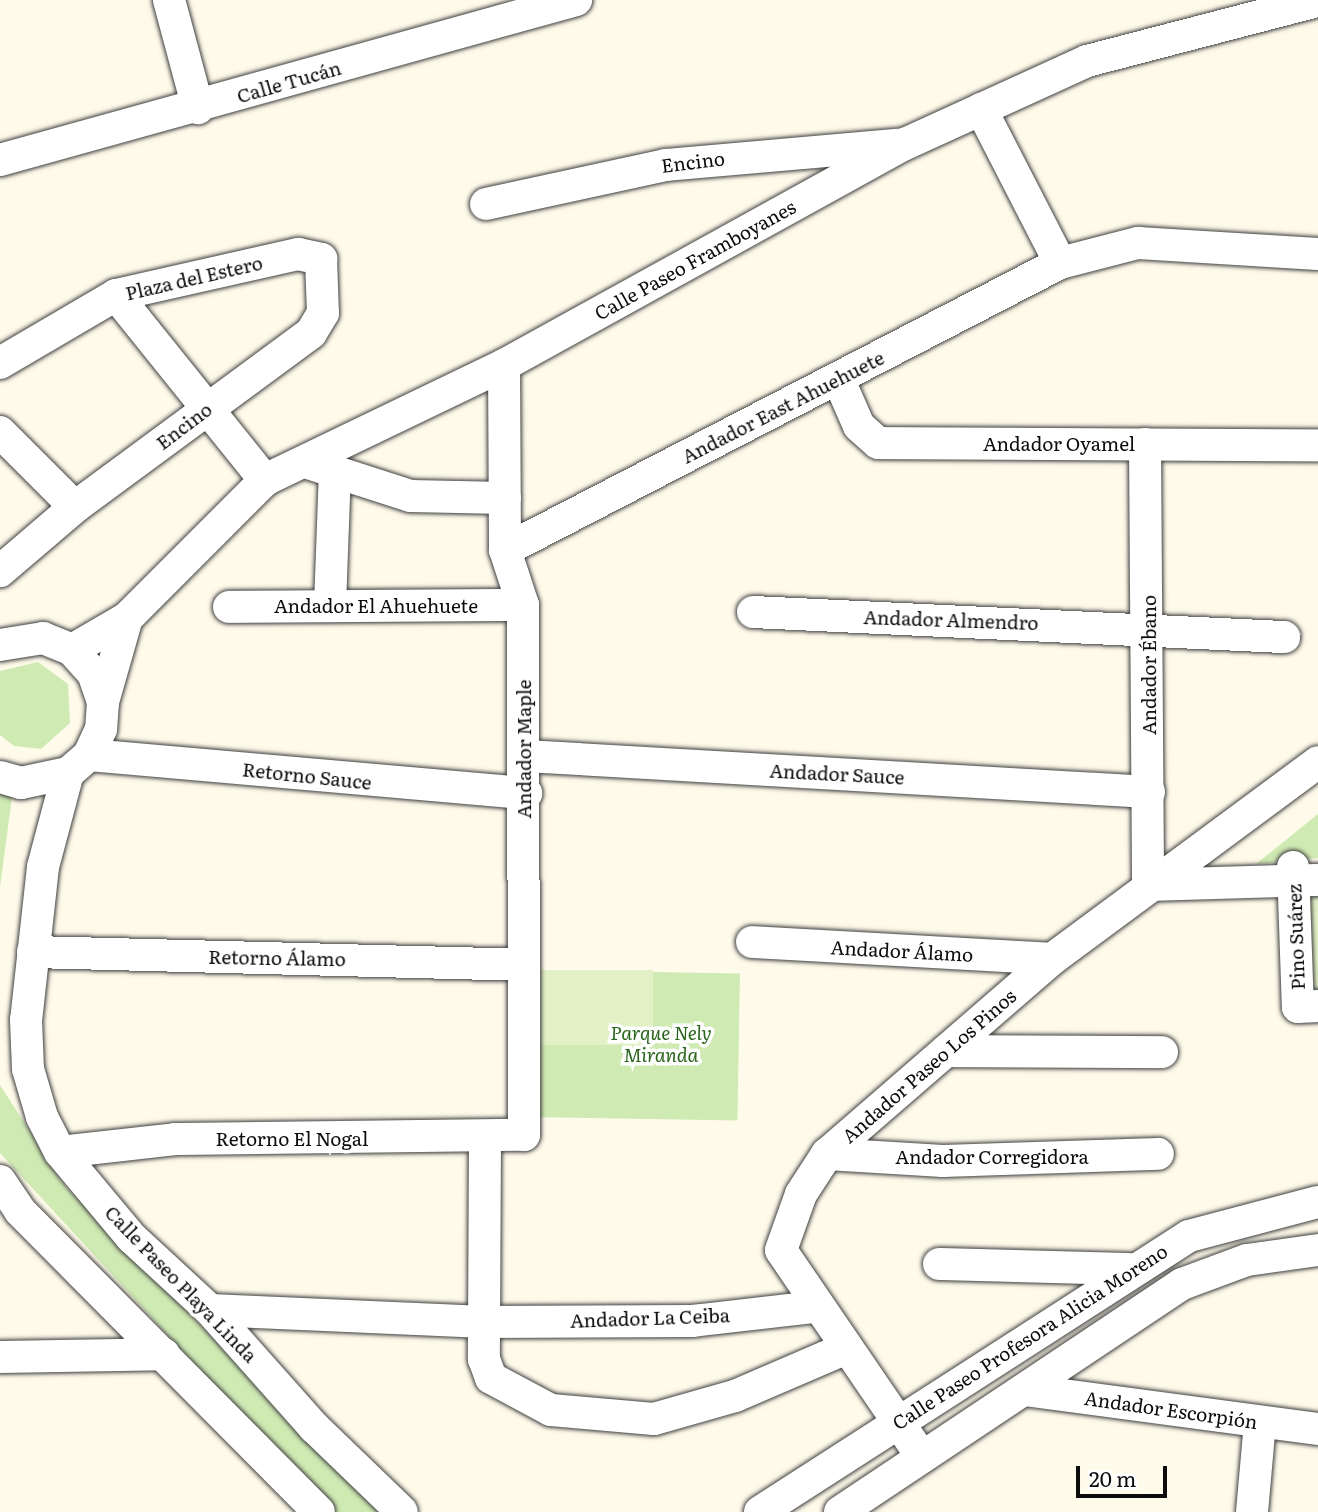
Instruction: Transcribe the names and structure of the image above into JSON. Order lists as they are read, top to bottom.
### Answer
{
  "streets": {
    "street": [
      "Calle Tucán",
      "Encino",
      "Calle Paseo Framboyanes",
      "Plaza del Estero",
      "Andador East Ahuehuete",
      "Andador Oyamel",
      "Andador El Ahuehuete",
      "Andador Almendro",
      "Andador Ébano",
      "Andador Maple",
      "Andador Sauce",
      "Retorno Sauce",
      "Pino Suárez",
      "Andador Álamo",
      "Retorno Álamo",
      "Andador Paseo Los Pinos",
      "Retorno El Nogal",
      "Andador Corregidora",
      "Calle Paseo Playa Linda",
      "Andador La Ceiba",
      "Calle Paseo Profesora Alicia Moreno",
      "Andador Escorpión"
    ]
  },
  "crossings": [
    ["Encino", "Calle Paseo Framboyanes"],
    ["Encino", "Plaza del Estero"],
    ["Calle Paseo Framboyanes", "Andador Maple"],
    ["Calle Paseo Framboyanes", "Retorno Sauce"],
    ["Calle Paseo Framboyanes", "Calle Paseo Playa Linda"],
    ["Andador East Ahuehuete", "Andador Oyamel"],
    ["Andador East Ahuehuete", "Andador Maple"],
    ["Andador Oyamel", "Andador Ébano"],
    ["Andador El Ahuehuete", "Andador Maple"],
    ["Andador Almendro", "Andador Ébano"],
    ["Andador Ébano", "Andador Sauce"],
    ["Andador Ébano", "Andador Paseo Los Pinos"],
    ["Andador Maple", "Andador Sauce"],
    ["Andador Maple", "Retorno Sauce"],
    ["Andador Maple", "Retorno Álamo"],
    ["Andador Maple", "Retorno El Nogal"],
    ["Retorno Sauce", "Calle Paseo Playa Linda"],
    ["Andador Álamo", "Andador Paseo Los Pinos"],
    ["Retorno Álamo", "Calle Paseo Playa Linda"],
    ["Andador Paseo Los Pinos", "Andador Corregidora"],
    ["Andador Paseo Los Pinos", "Andador La Ceiba"],
    ["Andador Paseo Los Pinos", "Calle Paseo Profesora Alicia Moreno"],
    ["Retorno El Nogal", "Calle Paseo Playa Linda"],
    ["Calle Paseo Playa Linda", "Andador La Ceiba"],
    ["Calle Paseo Profesora Alicia Moreno", "Andador Escorpión"]
  ],
  "parks": ["Parque Nely Miranda"],
  "scale_bar": "20 m"
}
